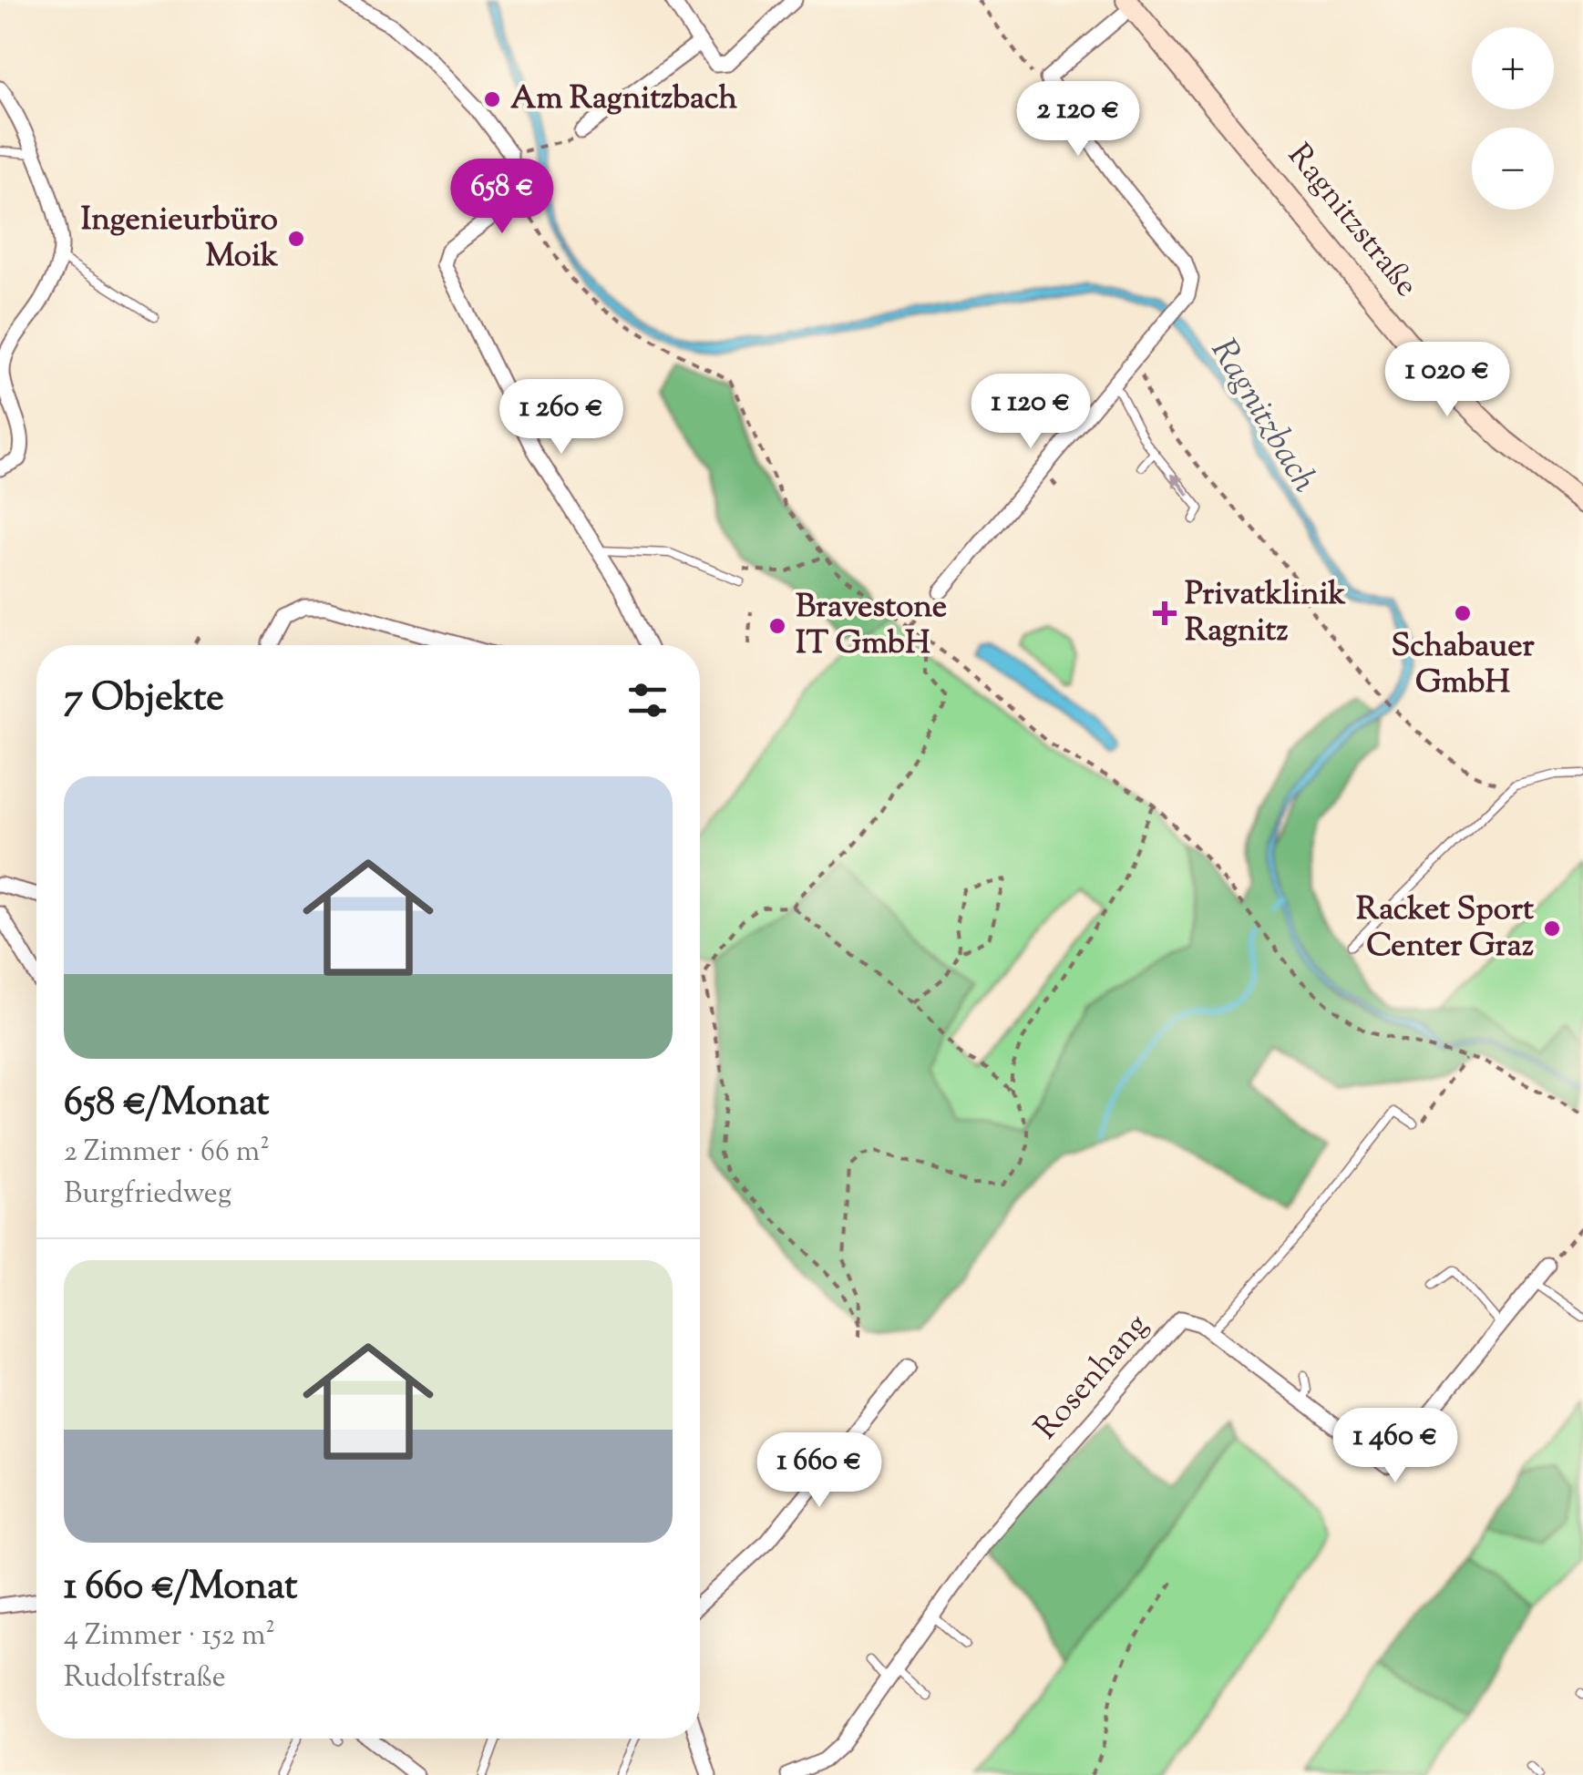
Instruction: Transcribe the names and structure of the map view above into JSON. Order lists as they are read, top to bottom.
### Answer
{
  "streets": {
    "main road": ["Ragnitzstraße"],
    "street": ["Rosenhang"]
  },
  "water": ["Ragnitzbach"],
  "places": {
    "other": [
      "Am Ragnitzbach",
      "Ingenieurbüro Moik",
      "Schabauer GmbH",
      "Bravestone IT GmbH",
      "Racket Sport Center Graz"
    ],
    "health": ["Privatklinik Ragnitz"]
  },
  "page": {
    "map_buttons": ["+", "−"],
    "price": [
      "2 120 €",
      "658 €",
      "1 020 €",
      "1 120 €",
      "1 260 €",
      "1 460 €",
      "1 660 €"
    ],
    "heading": "7 Objekte",
    "list": [
      {
        "name": "658 €/Monat",
        "note": "2 Zimmer · 66 m² · Burgfriedweg"
      },
      {
        "name": "1 660 €/Monat",
        "note": "4 Zimmer · 152 m² · Rudolfstraße"
      }
    ]
  }
}
